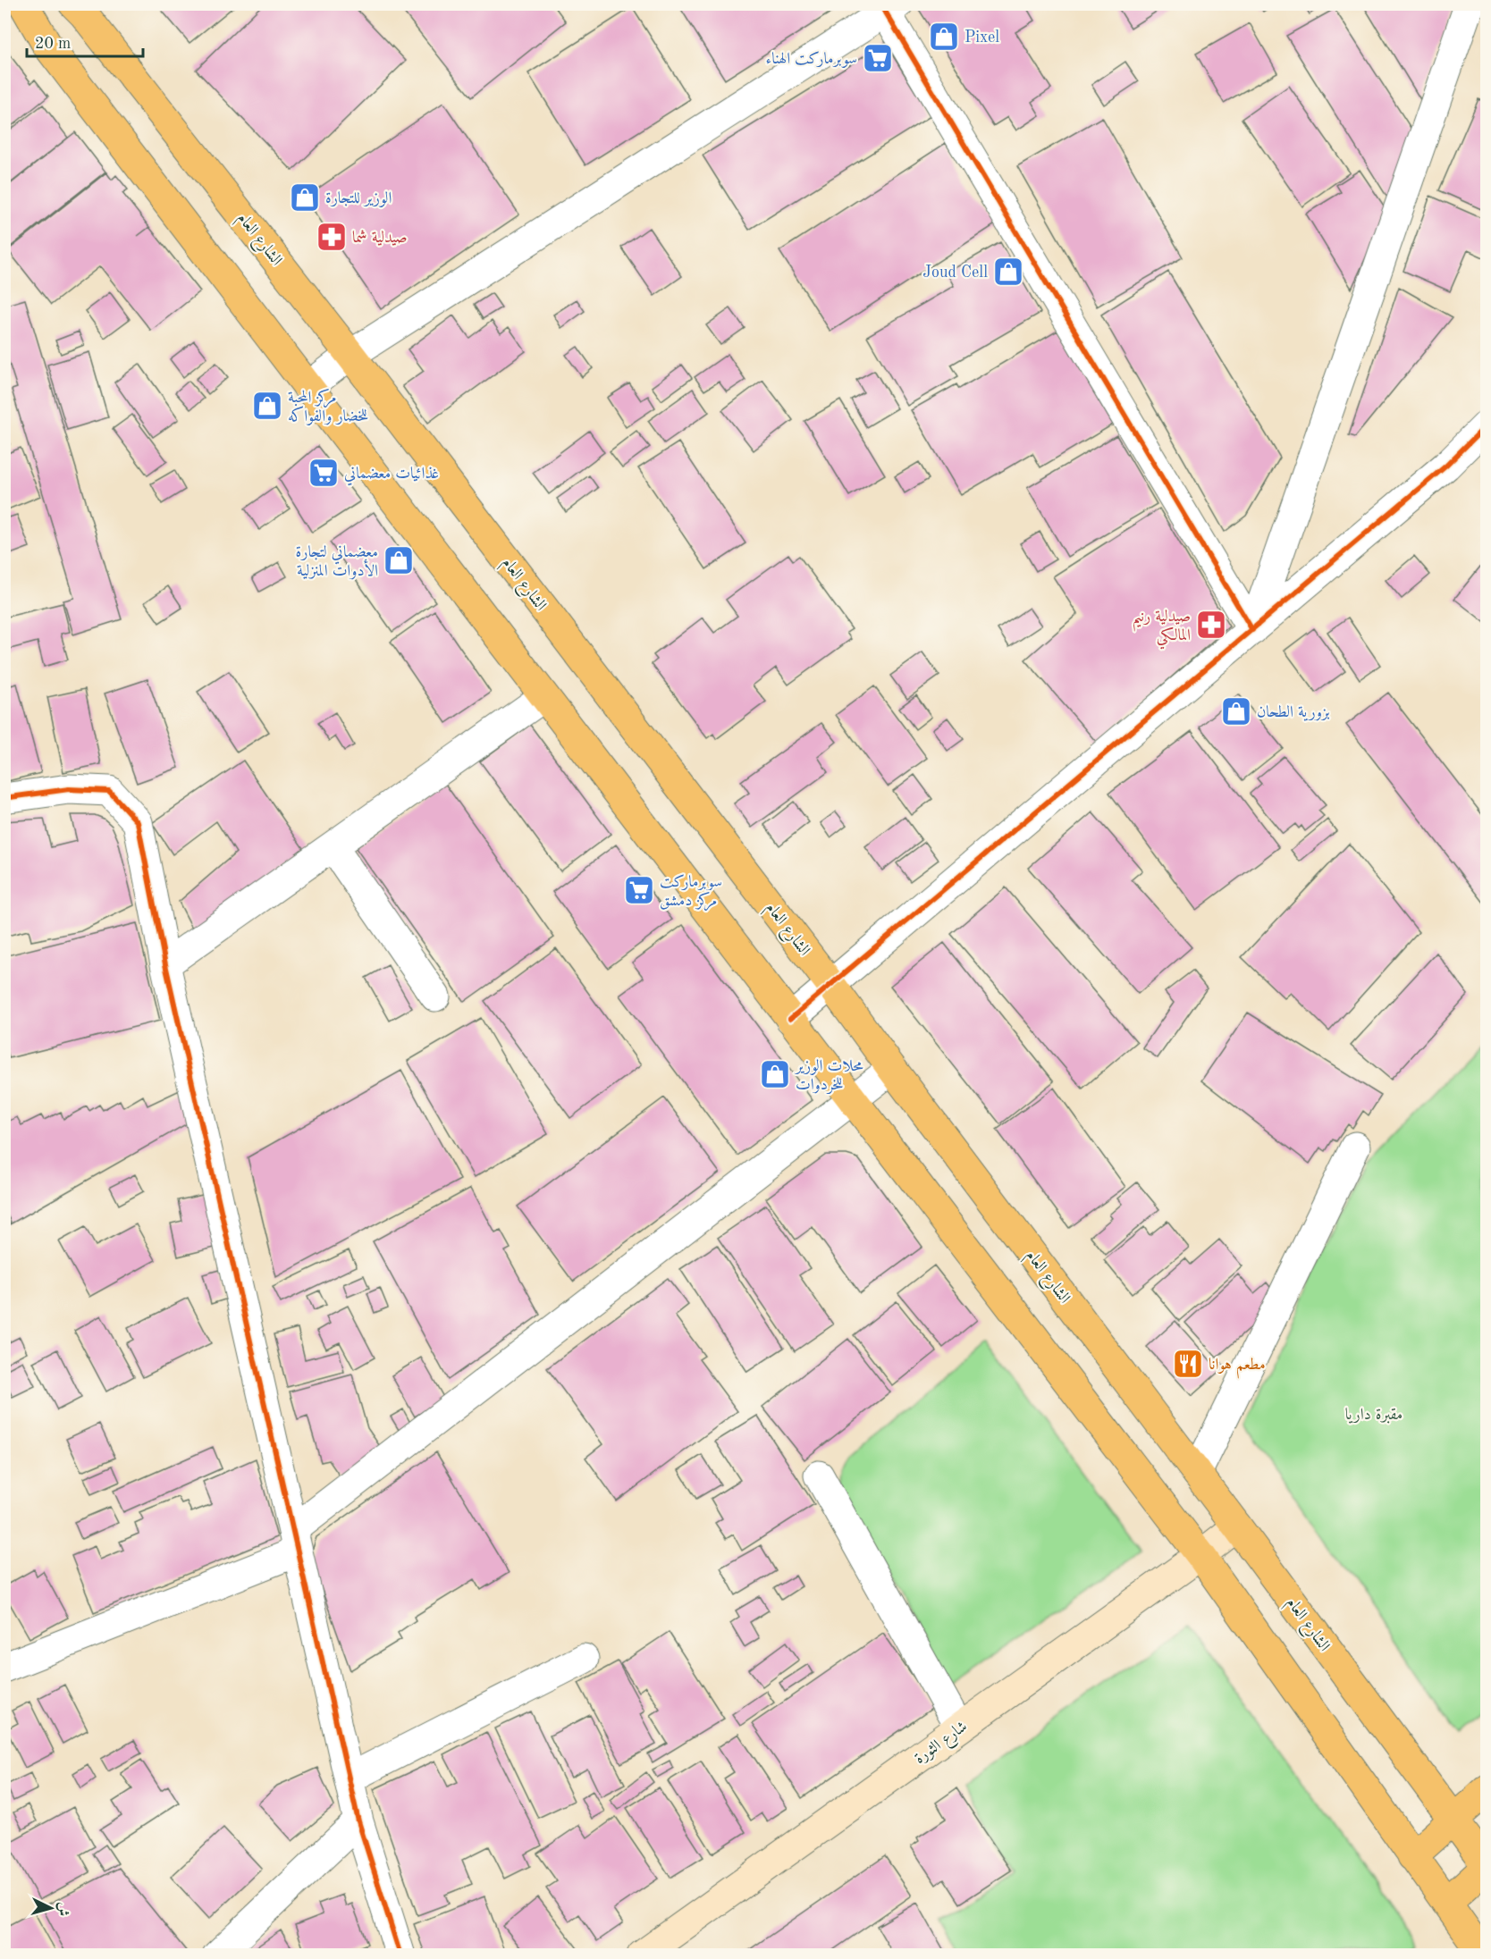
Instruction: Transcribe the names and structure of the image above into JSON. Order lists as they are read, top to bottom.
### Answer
{
  "streets": {
    "main road": ["الشارع العام", "شارع الثورة"]
  },
  "crossings": [
    ["الشارع العام", "شارع الثورة"]
  ],
  "parks": ["مقبرة داريا"],
  "places": {
    "shop": [
      "Pixel",
      "الوزير للتجارة",
      "Joud Cell",
      "مركز المحبة للخضار والفواكه",
      "معضماني لتجارة الأدوات المنزلية",
      "بزورية الطحان",
      "محلات الوزير للخردوات"
    ],
    "supermarket": ["سوبرماركت الهناء", "غذائيات معضماني", "سوبرماركت مركز دمشق"],
    "pharmacy": ["صيدلية شما", "صيدلية رنيم المالكي"],
    "restaurant": ["مطعم هوانا"]
  },
  "scale_bar": "20 m",
  "north": "right"
}
